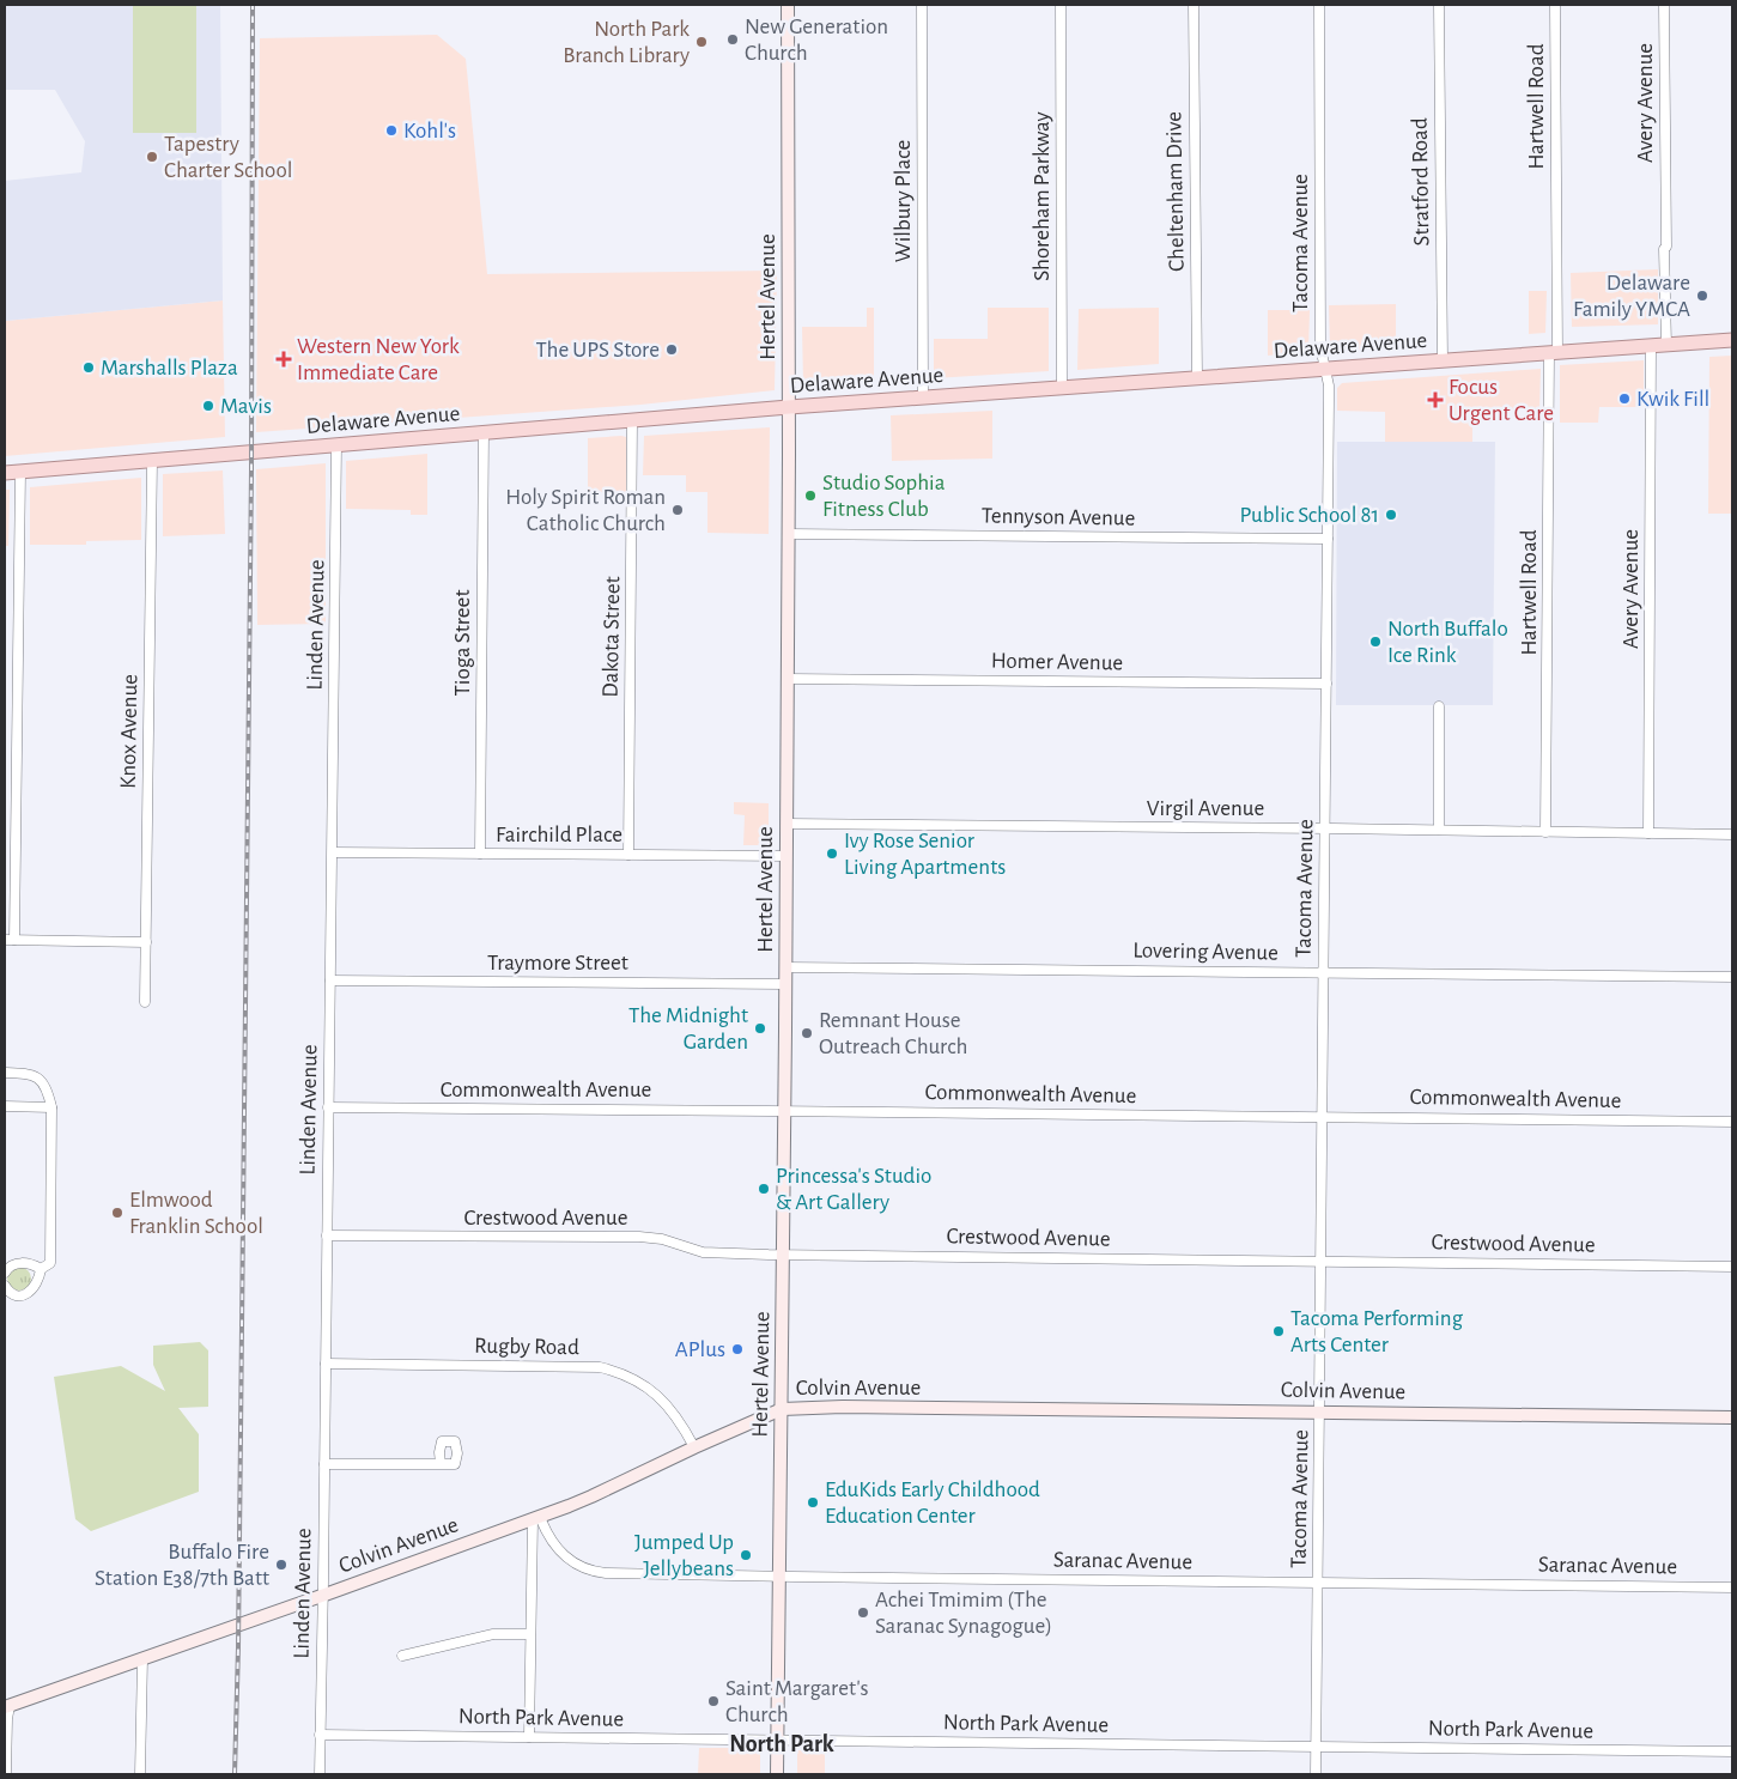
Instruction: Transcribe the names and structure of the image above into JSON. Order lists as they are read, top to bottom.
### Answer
{
  "streets": {
    "main road": ["Delaware Avenue"],
    "street": [
      "Avery Avenue",
      "Hartwell Road",
      "Stratford Road",
      "Cheltenham Drive",
      "Shoreham Parkway",
      "Wilbury Place",
      "Tacoma Avenue",
      "Hertel Avenue",
      "Tennyson Avenue",
      "Linden Avenue",
      "Dakota Street",
      "Tioga Street",
      "Homer Avenue",
      "Knox Avenue",
      "Virgil Avenue",
      "Fairchild Place",
      "Lovering Avenue",
      "Traymore Street",
      "Commonwealth Avenue",
      "Crestwood Avenue",
      "Rugby Road",
      "Colvin Avenue",
      "Saranac Avenue",
      "North Park Avenue"
    ]
  },
  "crossings": [
    ["Avery Avenue", "Delaware Avenue"],
    ["Avery Avenue", "Virgil Avenue"],
    ["Hartwell Road", "Delaware Avenue"],
    ["Hartwell Road", "Virgil Avenue"],
    ["Stratford Road", "Delaware Avenue"],
    ["Cheltenham Drive", "Delaware Avenue"],
    ["Shoreham Parkway", "Delaware Avenue"],
    ["Wilbury Place", "Delaware Avenue"],
    ["Tacoma Avenue", "Delaware Avenue"],
    ["Tacoma Avenue", "Tennyson Avenue"],
    ["Tacoma Avenue", "Homer Avenue"],
    ["Tacoma Avenue", "Virgil Avenue"],
    ["Tacoma Avenue", "Lovering Avenue"],
    ["Tacoma Avenue", "Commonwealth Avenue"],
    ["Tacoma Avenue", "Crestwood Avenue"],
    ["Tacoma Avenue", "Colvin Avenue"],
    ["Tacoma Avenue", "Saranac Avenue"],
    ["Tacoma Avenue", "North Park Avenue"],
    ["Hertel Avenue", "Delaware Avenue"],
    ["Hertel Avenue", "Tennyson Avenue"],
    ["Hertel Avenue", "Homer Avenue"],
    ["Hertel Avenue", "Virgil Avenue"],
    ["Hertel Avenue", "Fairchild Place"],
    ["Hertel Avenue", "Lovering Avenue"],
    ["Hertel Avenue", "Traymore Street"],
    ["Hertel Avenue", "Commonwealth Avenue"],
    ["Hertel Avenue", "Crestwood Avenue"],
    ["Hertel Avenue", "Colvin Avenue"],
    ["Hertel Avenue", "Saranac Avenue"],
    ["Hertel Avenue", "North Park Avenue"],
    ["Delaware Avenue", "Linden Avenue"],
    ["Delaware Avenue", "Dakota Street"],
    ["Delaware Avenue", "Tioga Street"],
    ["Delaware Avenue", "Knox Avenue"],
    ["Linden Avenue", "Fairchild Place"],
    ["Linden Avenue", "Traymore Street"],
    ["Linden Avenue", "Commonwealth Avenue"],
    ["Linden Avenue", "Crestwood Avenue"],
    ["Linden Avenue", "Rugby Road"],
    ["Linden Avenue", "Colvin Avenue"],
    ["Linden Avenue", "North Park Avenue"],
    ["Dakota Street", "Fairchild Place"],
    ["Tioga Street", "Fairchild Place"],
    ["Rugby Road", "Colvin Avenue"],
    ["Colvin Avenue", "Saranac Avenue"]
  ],
  "districts": ["North Park"],
  "places": {
    "other": [
      "New Generation Church",
      "North Park Branch Library",
      "Kohl's",
      "Tapestry Charter School",
      "Delaware Family YMCA",
      "The UPS Store",
      "Marshalls Plaza",
      "Kwik Fill",
      "Mavis",
      "Studio Sophia Fitness Club",
      "Holy Spirit Roman Catholic Church",
      "Public School 81",
      "North Buffalo Ice Rink",
      "Ivy Rose Senior Living Apartments",
      "The Midnight Garden",
      "Remnant House Outreach Church",
      "Princessa's Studio & Art Gallery",
      "Elmwood Franklin School",
      "Tacoma Performing Arts Center",
      "APlus",
      "EduKids Early Childhood Education Center",
      "Jumped Up Jellybeans",
      "Buffalo Fire Station E38/7th Batt",
      "Achei Tmimim (The Saranac Synagogue)",
      "Saint Margaret's Church"
    ],
    "health": ["Western New York Immediate Care", "Focus Urgent Care"]
  }
}
